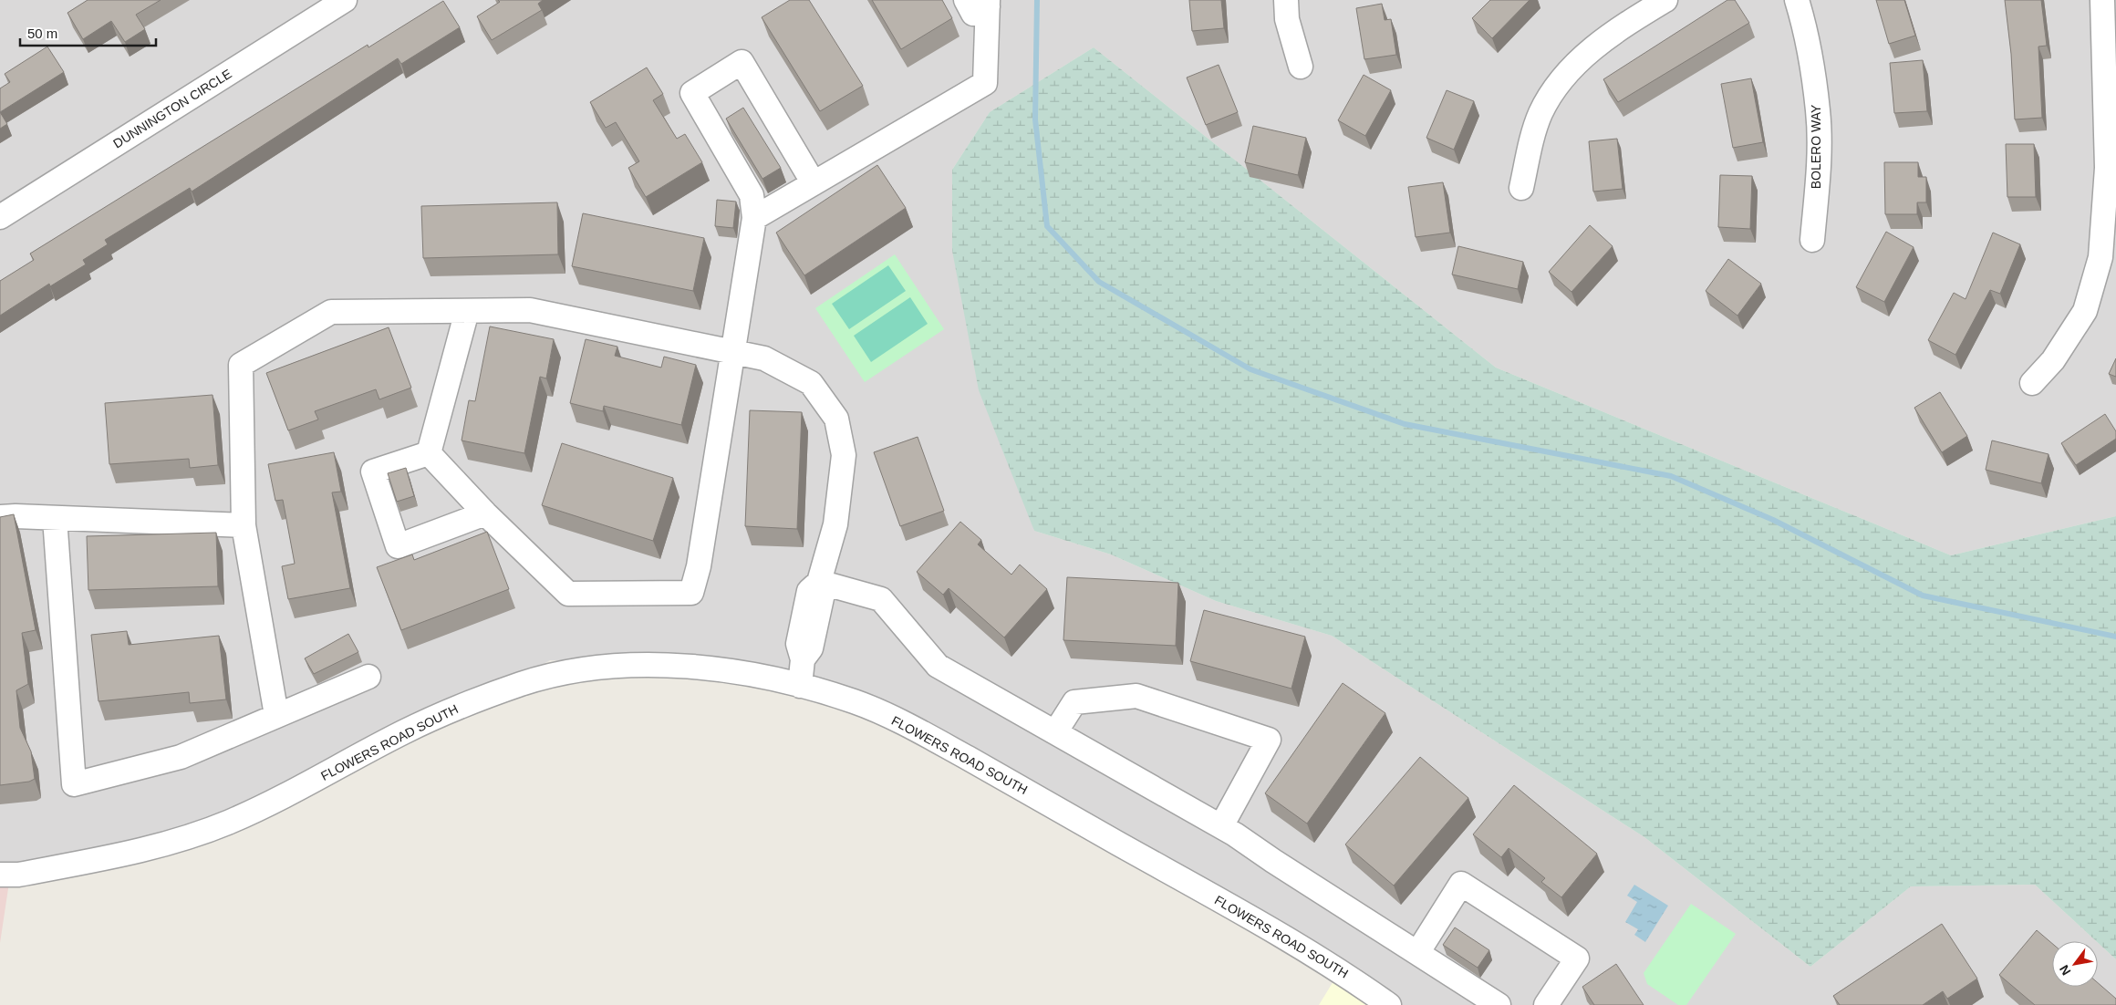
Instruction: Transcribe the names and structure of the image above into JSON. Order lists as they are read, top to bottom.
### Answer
{
  "streets": {
    "street": ["DUNNINGTON CIRCLE", "BOLERO WAY", "FLOWERS ROAD SOUTH"]
  },
  "scale_bar": "50 m",
  "north": "bottom left"
}
